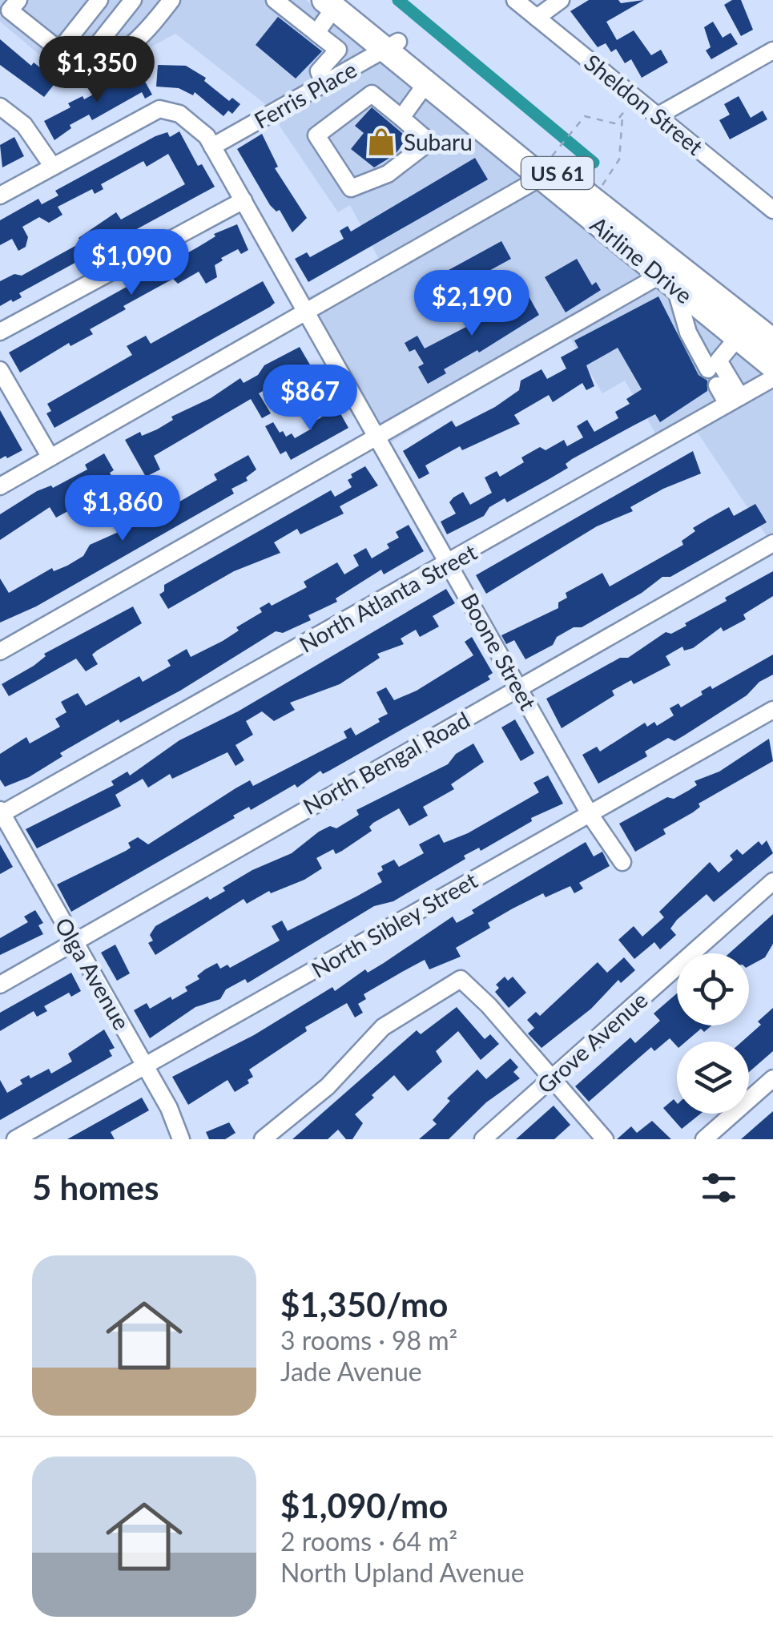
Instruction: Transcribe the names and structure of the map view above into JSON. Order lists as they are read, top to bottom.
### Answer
{
  "streets": {
    "highway": ["US 61", "Airline Drive"],
    "street": [
      "Ferris Place",
      "Sheldon Street",
      "North Atlanta Street",
      "Boone Street",
      "North Bengal Road",
      "North Sibley Street",
      "Olga Avenue",
      "Grove Avenue"
    ]
  },
  "crossings": [
    ["Ferris Place", "Airline Drive"],
    ["Ferris Place", "Boone Street"],
    ["North Atlanta Street", "Boone Street"],
    ["North Atlanta Street", "Olga Avenue"],
    ["Boone Street", "North Bengal Road"],
    ["Boone Street", "North Sibley Street"],
    ["North Bengal Road", "Olga Avenue"],
    ["North Sibley Street", "Olga Avenue"]
  ],
  "places": {
    "shop": ["Subaru"]
  },
  "page": {
    "price": [
      "$1,350",
      "$1,090",
      "$2,190",
      "$867",
      "$1,860"
    ],
    "heading": "5 homes",
    "list": [
      {
        "name": "$1,350/mo",
        "note": "3 rooms · 98 m² · Jade Avenue"
      },
      {
        "name": "$1,090/mo",
        "note": "2 rooms · 64 m² · North Upland Avenue"
      }
    ]
  }
}
